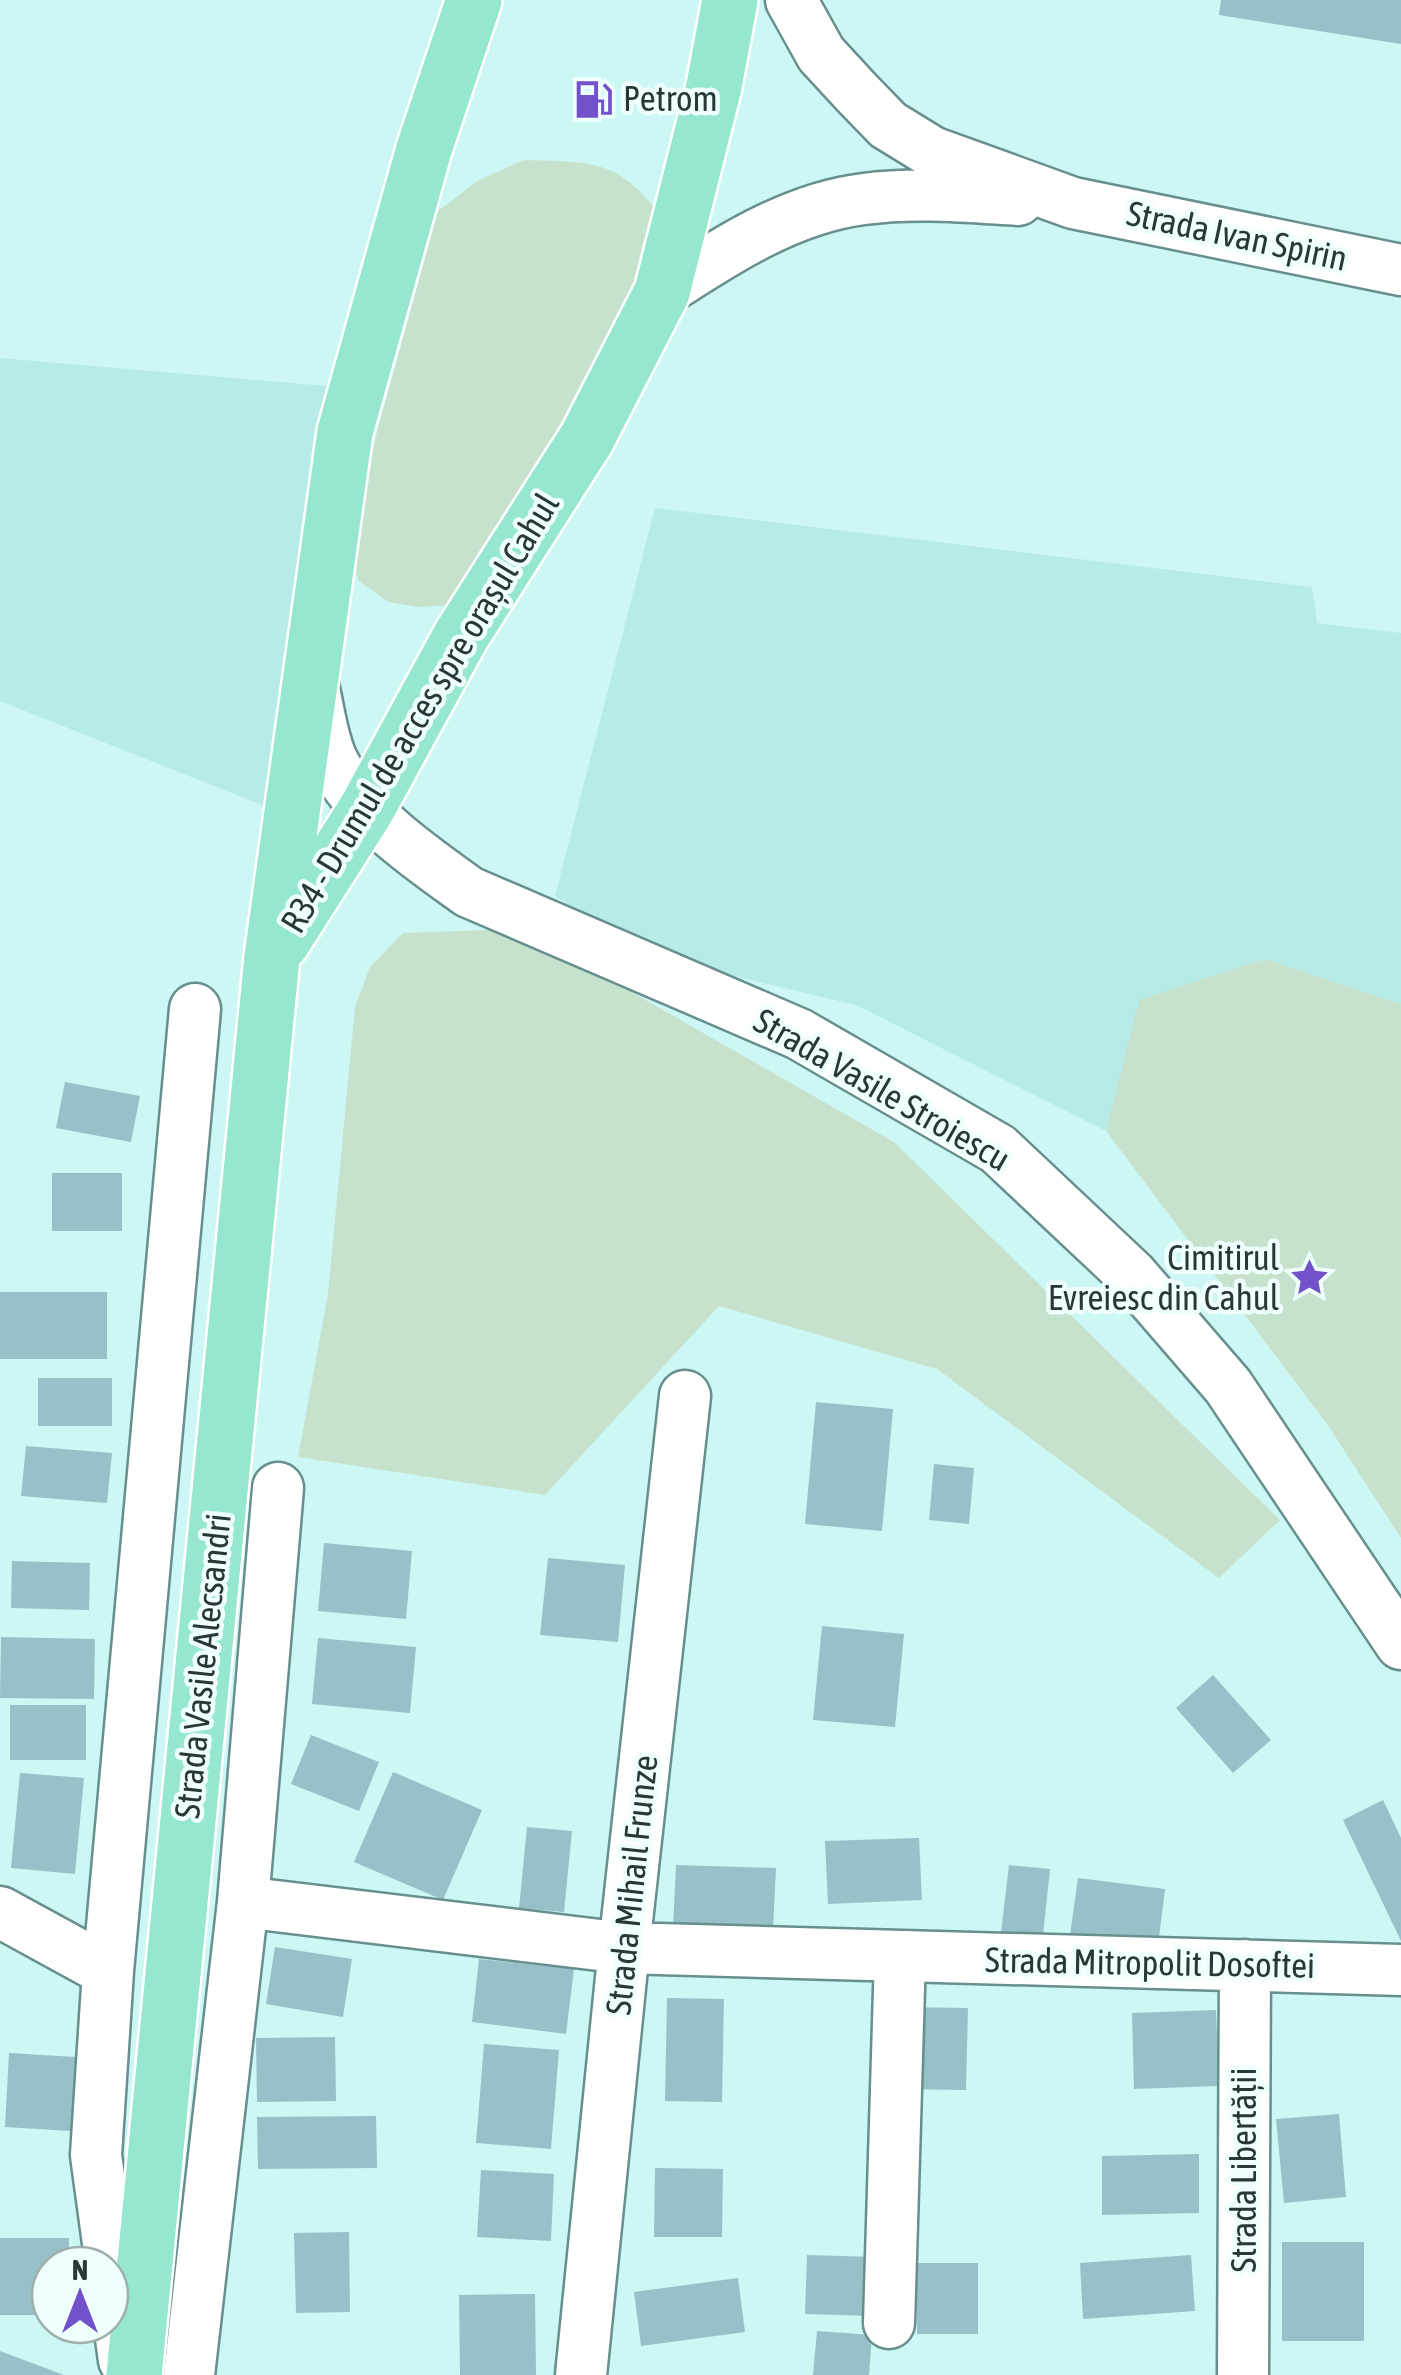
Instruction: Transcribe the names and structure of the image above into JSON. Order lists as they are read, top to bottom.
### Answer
{
  "streets": {
    "main road": ["R34 - Drumul de acces spre orașul Cahul", "Strada Vasile Alecsandri"],
    "street": [
      "Strada Ivan Spirin",
      "Strada Vasile Stroiescu",
      "Strada Mihail Frunze",
      "Strada Mitropolit Dosoftei",
      "Strada Libertății"
    ]
  },
  "crossings": [
    ["R34 - Drumul de acces spre orașul Cahul", "Strada Vasile Stroiescu"],
    ["R34 - Drumul de acces spre orașul Cahul", "Strada Vasile Alecsandri"],
    ["Strada Mihail Frunze", "Strada Mitropolit Dosoftei"],
    ["Strada Mitropolit Dosoftei", "Strada Libertății"]
  ],
  "places": {
    "fuel station": ["Petrom"],
    "place": ["Cimitirul Evreiesc din Cahul"]
  },
  "north": "top"
}
